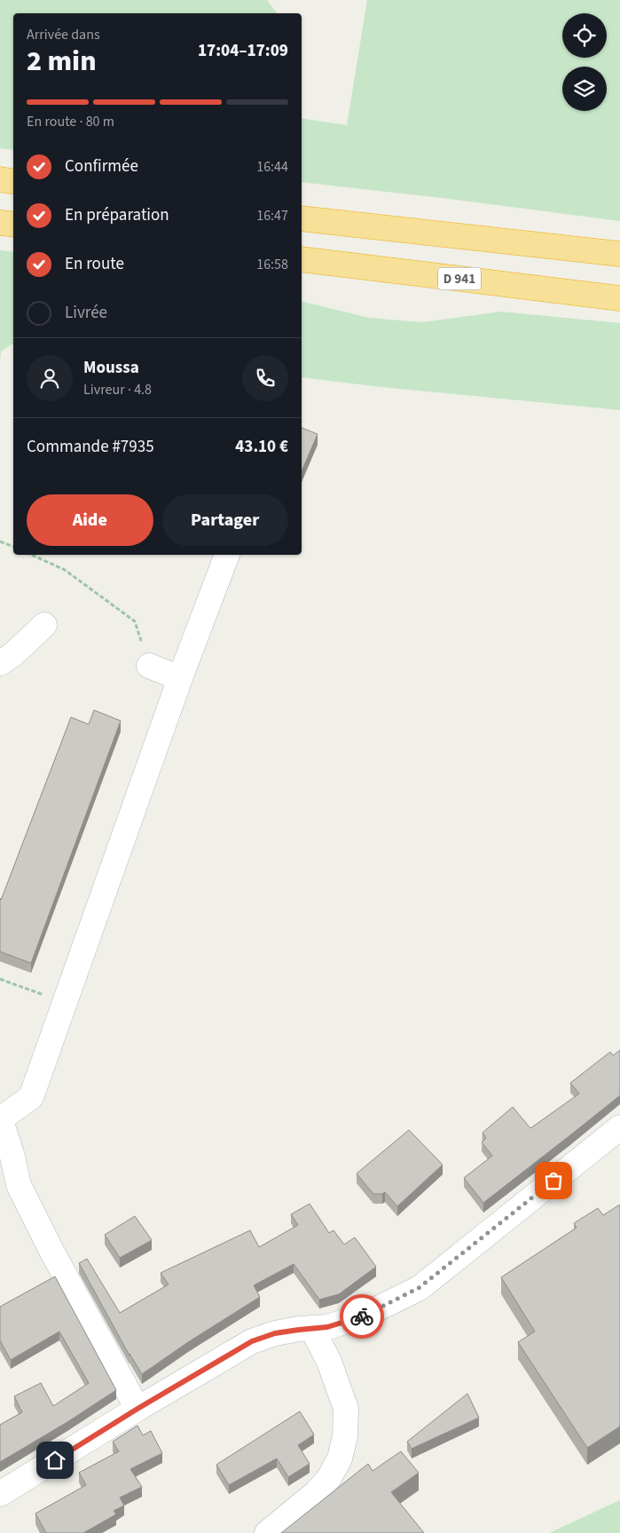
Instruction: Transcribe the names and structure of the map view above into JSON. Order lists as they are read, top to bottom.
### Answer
{
  "streets": {
    "highway": ["D 941"]
  },
  "page": {
    "heading": ["2 min", "Arrivée dans", "17:04–17:09"],
    "panel": [
      "Moussa",
      "Livreur · 4.8",
      "Commande #7935",
      "43.10 €"
    ],
    "bar": "En route · 80 m",
    "list": [
      ["Confirmée", "16:44"],
      ["En préparation", "16:47"],
      ["En route", "16:58"],
      "Livrée"
    ],
    "buttons": ["Aide", "Partager"]
  }
}
